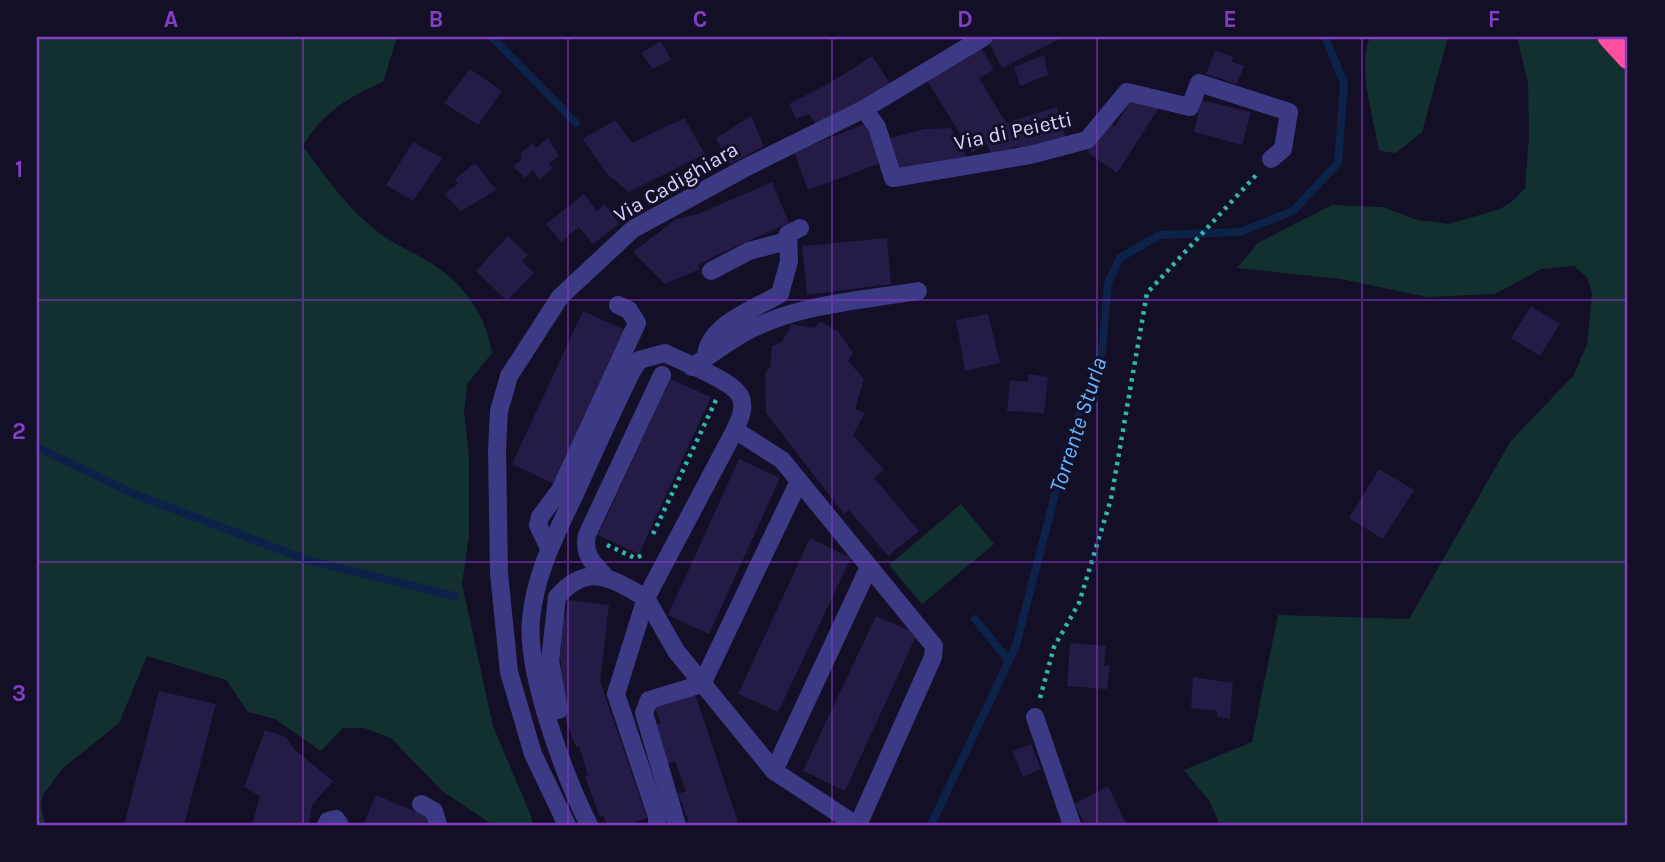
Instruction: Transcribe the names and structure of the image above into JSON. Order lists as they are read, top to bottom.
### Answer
{
  "streets": {
    "street": ["Via di Peietti", "Via Cadighiara"]
  },
  "crossings": [
    ["Via di Peietti", "Via Cadighiara"]
  ],
  "water": ["Torrente Sturla"],
  "grid": {
    "columns": [
      "A",
      "B",
      "C",
      "D",
      "E",
      "F"
    ],
    "rows": ["1", "2", "3"]
  }
}
